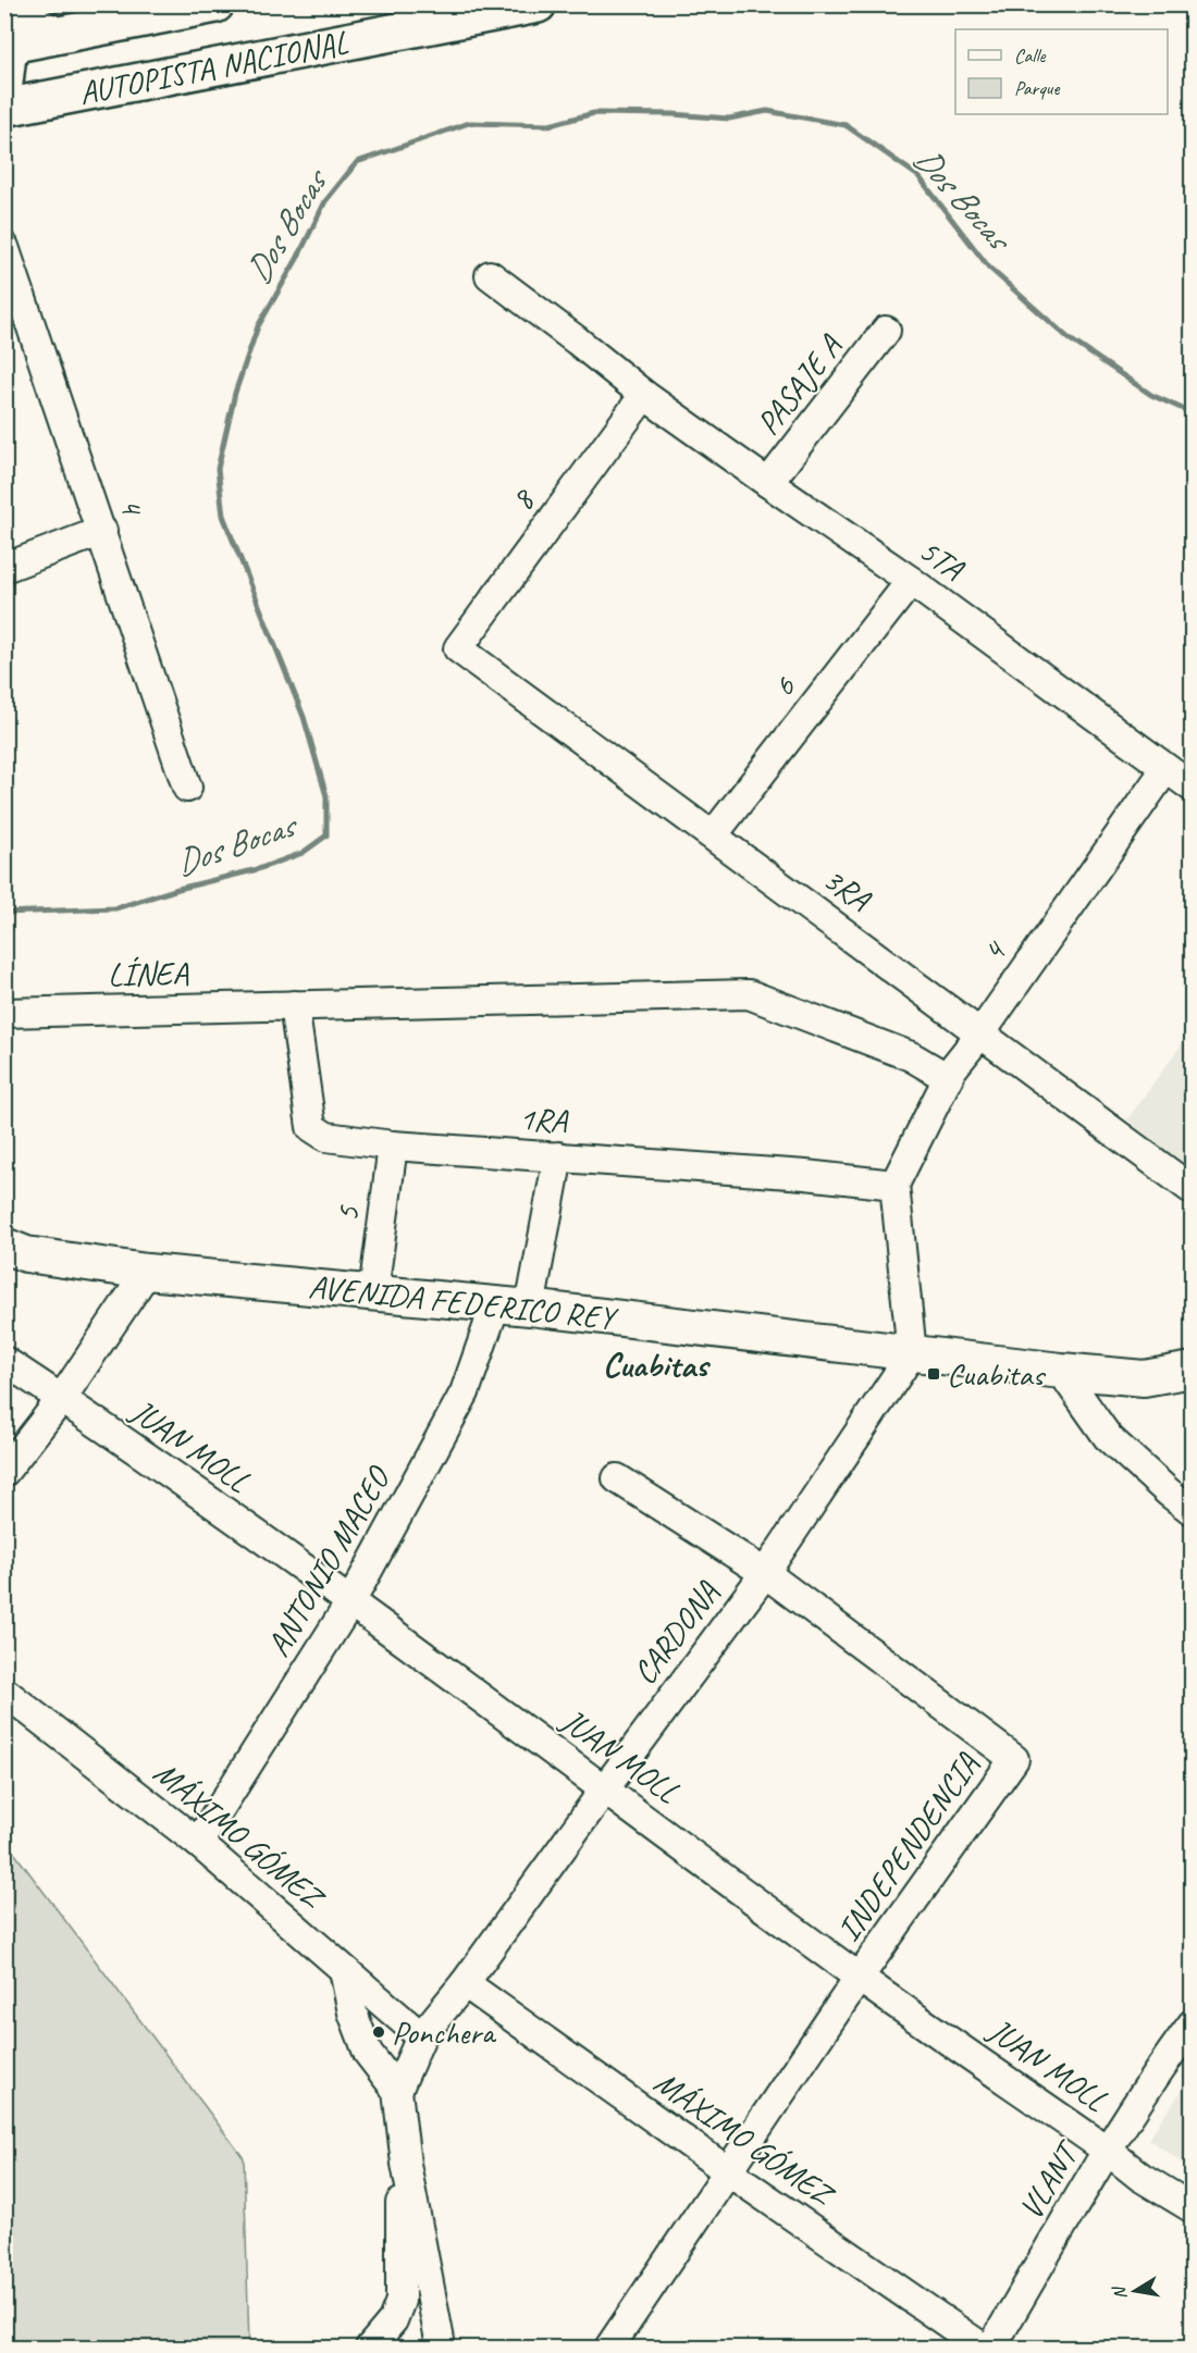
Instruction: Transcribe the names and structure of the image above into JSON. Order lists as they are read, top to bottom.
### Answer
{
  "streets": {
    "highway": ["AUTOPISTA NACIONAL"],
    "main road": ["AVENIDA FEDERICO REY"],
    "street": [
      "PASAJE A",
      "8",
      "4",
      "5TA",
      "6",
      "3RA",
      "LÍNEA",
      "1RA",
      "5",
      "JUAN MOLL",
      "ANTONIO MACEO",
      "CARDONA",
      "MÁXIMO GÓMEZ",
      "INDEPENDENCIA",
      "VLANT"
    ]
  },
  "crossings": [
    ["PASAJE A", "5TA"],
    ["8", "5TA"],
    ["8", "3RA"],
    ["4", "5TA"],
    ["4", "3RA"],
    ["4", "LÍNEA"],
    ["4", "1RA"],
    ["5TA", "6"],
    ["6", "3RA"],
    ["LÍNEA", "1RA"],
    ["1RA", "5"],
    ["5", "AVENIDA FEDERICO REY"],
    ["AVENIDA FEDERICO REY", "ANTONIO MACEO"],
    ["AVENIDA FEDERICO REY", "CARDONA"],
    ["JUAN MOLL", "ANTONIO MACEO"],
    ["JUAN MOLL", "CARDONA"],
    ["JUAN MOLL", "INDEPENDENCIA"],
    ["JUAN MOLL", "VLANT"],
    ["ANTONIO MACEO", "MÁXIMO GÓMEZ"],
    ["CARDONA", "MÁXIMO GÓMEZ"],
    ["CARDONA", "INDEPENDENCIA"],
    ["MÁXIMO GÓMEZ", "INDEPENDENCIA"]
  ],
  "districts": ["Cuabitas"],
  "water": ["Dos Bocas"],
  "places": {
    "transit": ["Cuabitas"],
    "other": ["Ponchera"]
  },
  "legend": ["Calle", "Parque"],
  "north": "left"
}
